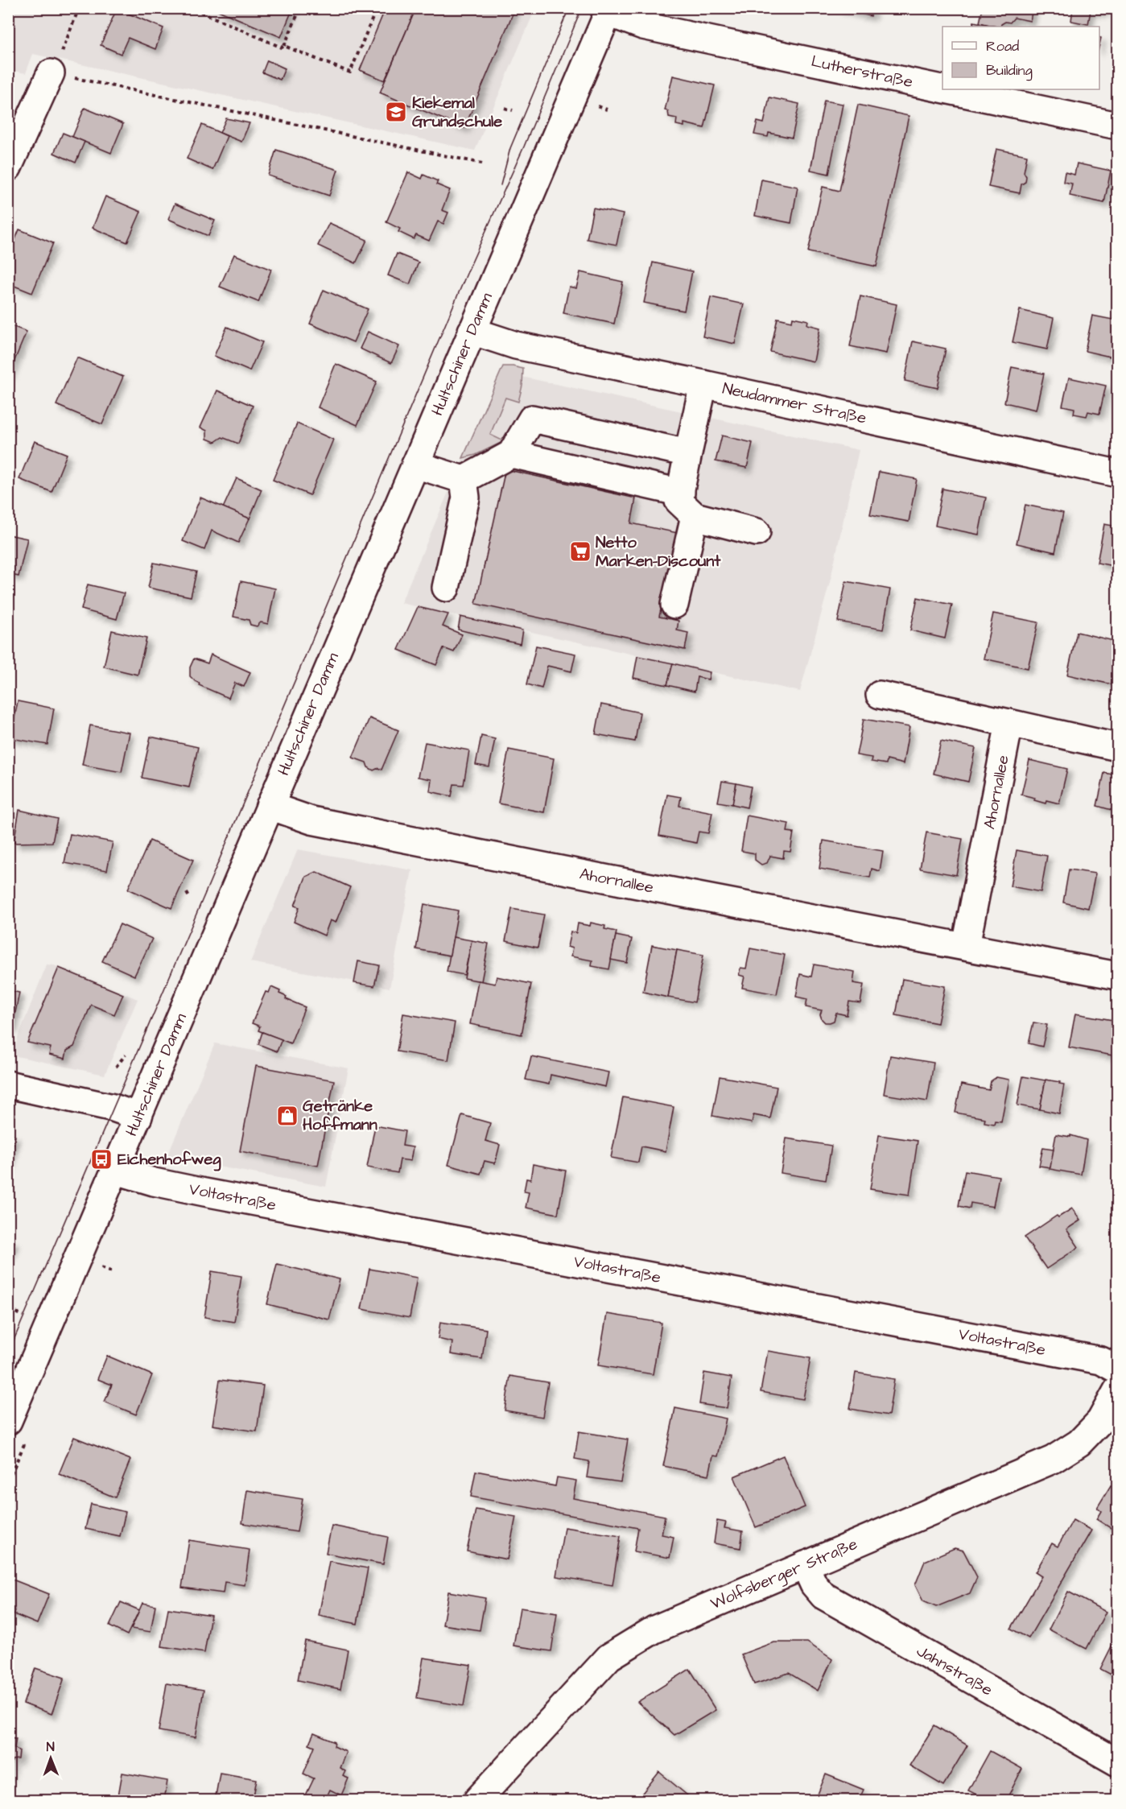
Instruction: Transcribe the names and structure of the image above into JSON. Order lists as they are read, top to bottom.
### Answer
{
  "streets": {
    "street": [
      "Lutherstraße",
      "Hultschiner Damm",
      "Neudammer Straße",
      "Ahornallee",
      "Voltastraße",
      "Wolfsberger Straße",
      "Jahnstraße"
    ]
  },
  "crossings": [
    ["Lutherstraße", "Hultschiner Damm"],
    ["Hultschiner Damm", "Neudammer Straße"],
    ["Hultschiner Damm", "Ahornallee"],
    ["Hultschiner Damm", "Voltastraße"],
    ["Wolfsberger Straße", "Jahnstraße"]
  ],
  "places": {
    "school or university": ["Kiekemal Grundschule"],
    "supermarket": ["Netto Marken-Discount"],
    "shop": ["Getränke Hoffmann"],
    "bus stop": ["Eichenhofweg"]
  },
  "legend": ["Road", "Building"],
  "north": "top"
}
